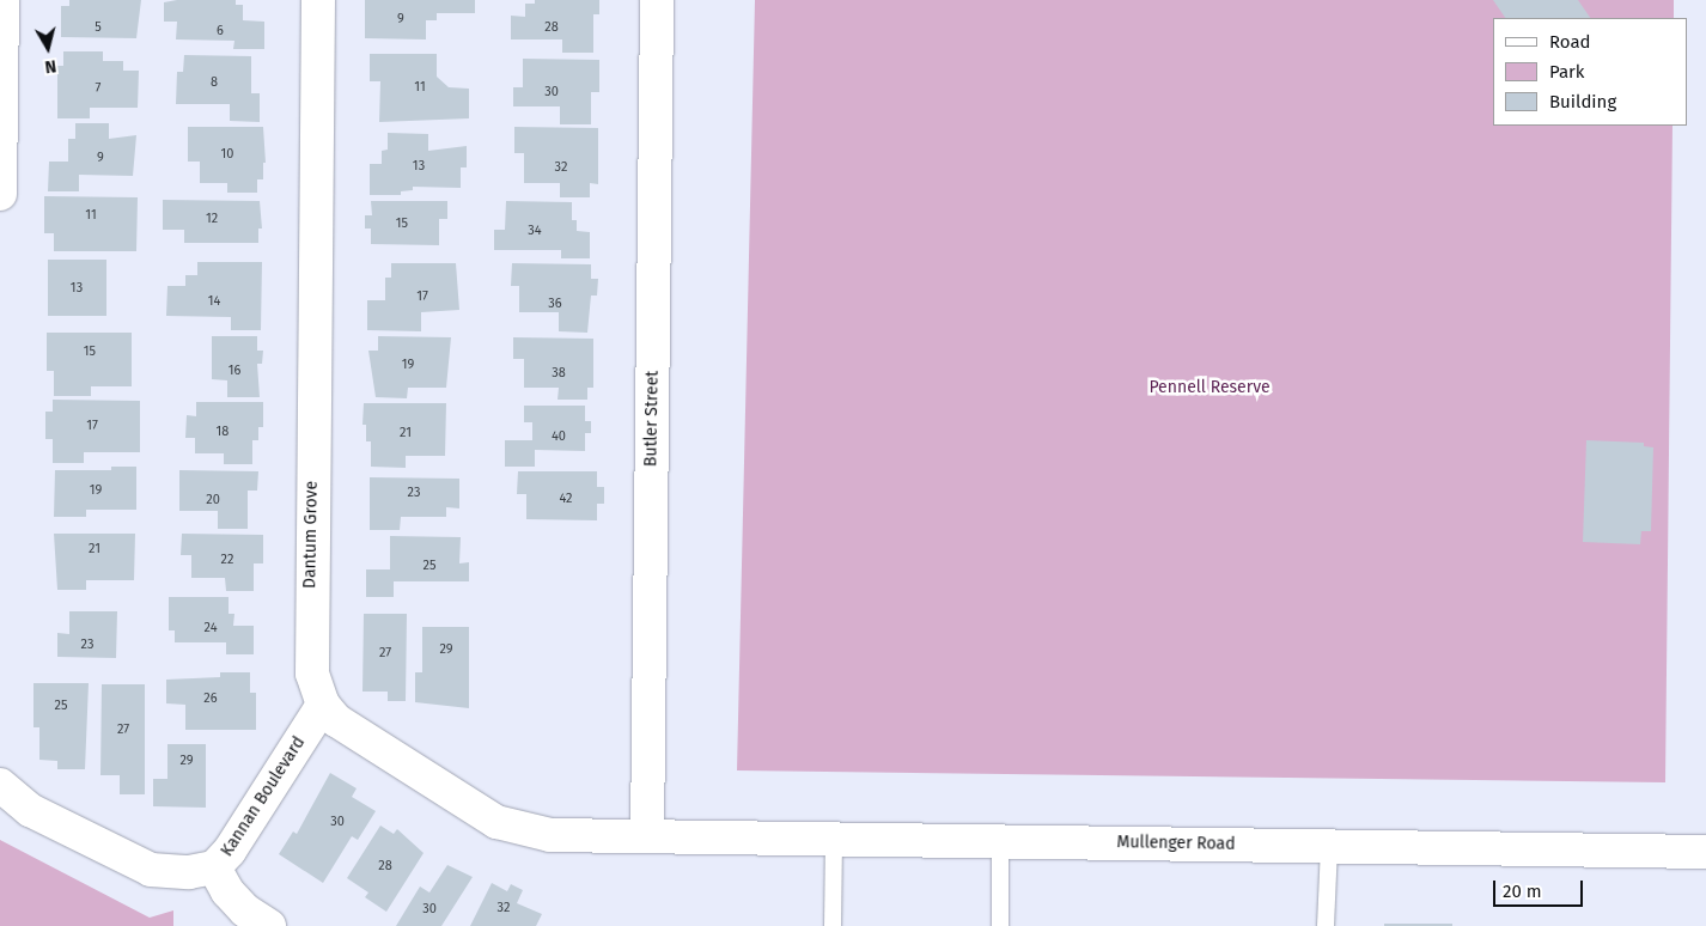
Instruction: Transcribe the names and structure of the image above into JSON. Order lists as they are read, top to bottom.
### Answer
{
  "streets": {
    "street": [
      "Butler Street",
      "Dantum Grove",
      "Kannan Boulevard",
      "Mullenger Road"
    ]
  },
  "crossings": [
    ["Butler Street", "Dantum Grove"],
    ["Butler Street", "Mullenger Road"],
    ["Dantum Grove", "Kannan Boulevard"],
    ["Dantum Grove", "Mullenger Road"]
  ],
  "parks": ["Pennell Reserve"],
  "house_numbers": [
    "9",
    "5",
    "28",
    "6",
    "8",
    "11",
    "7",
    "30",
    "10",
    "9",
    "13",
    "32",
    "11",
    "12",
    "15",
    "34",
    "13",
    "17",
    "14",
    "36",
    "15",
    "19",
    "16",
    "38",
    "17",
    "18",
    "21",
    "40",
    "19",
    "23",
    "42",
    "20",
    "21",
    "22",
    "25",
    "24",
    "23",
    "29",
    "27",
    "26",
    "25",
    "27",
    "29",
    "30",
    "28",
    "32",
    "30"
  ],
  "legend": ["Road", "Park", "Building"],
  "scale_bar": "20 m",
  "north": "bottom"
}
